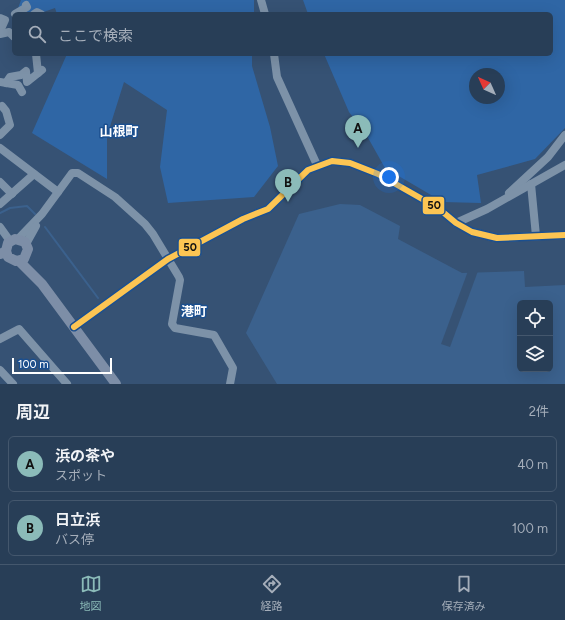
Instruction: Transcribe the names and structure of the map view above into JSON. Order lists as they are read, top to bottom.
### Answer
{
  "districts": ["山根町", "港町"],
  "lines": ["transit line 50"],
  "scale_bar": "100 m",
  "north": "top left",
  "page": {
    "search": "ここで検索",
    "pins": ["A", "B"],
    "scale": "100 m",
    "heading": ["周辺", "2件"],
    "list": [
      {
        "mark": "A",
        "name": "浜の茶や",
        "note": "スポット",
        "value": "40 m"
      },
      {
        "mark": "B",
        "name": "日立浜",
        "note": "バス停",
        "value": "100 m"
      }
    ],
    "nav": ["地図", "経路", "保存済み"]
  }
}
